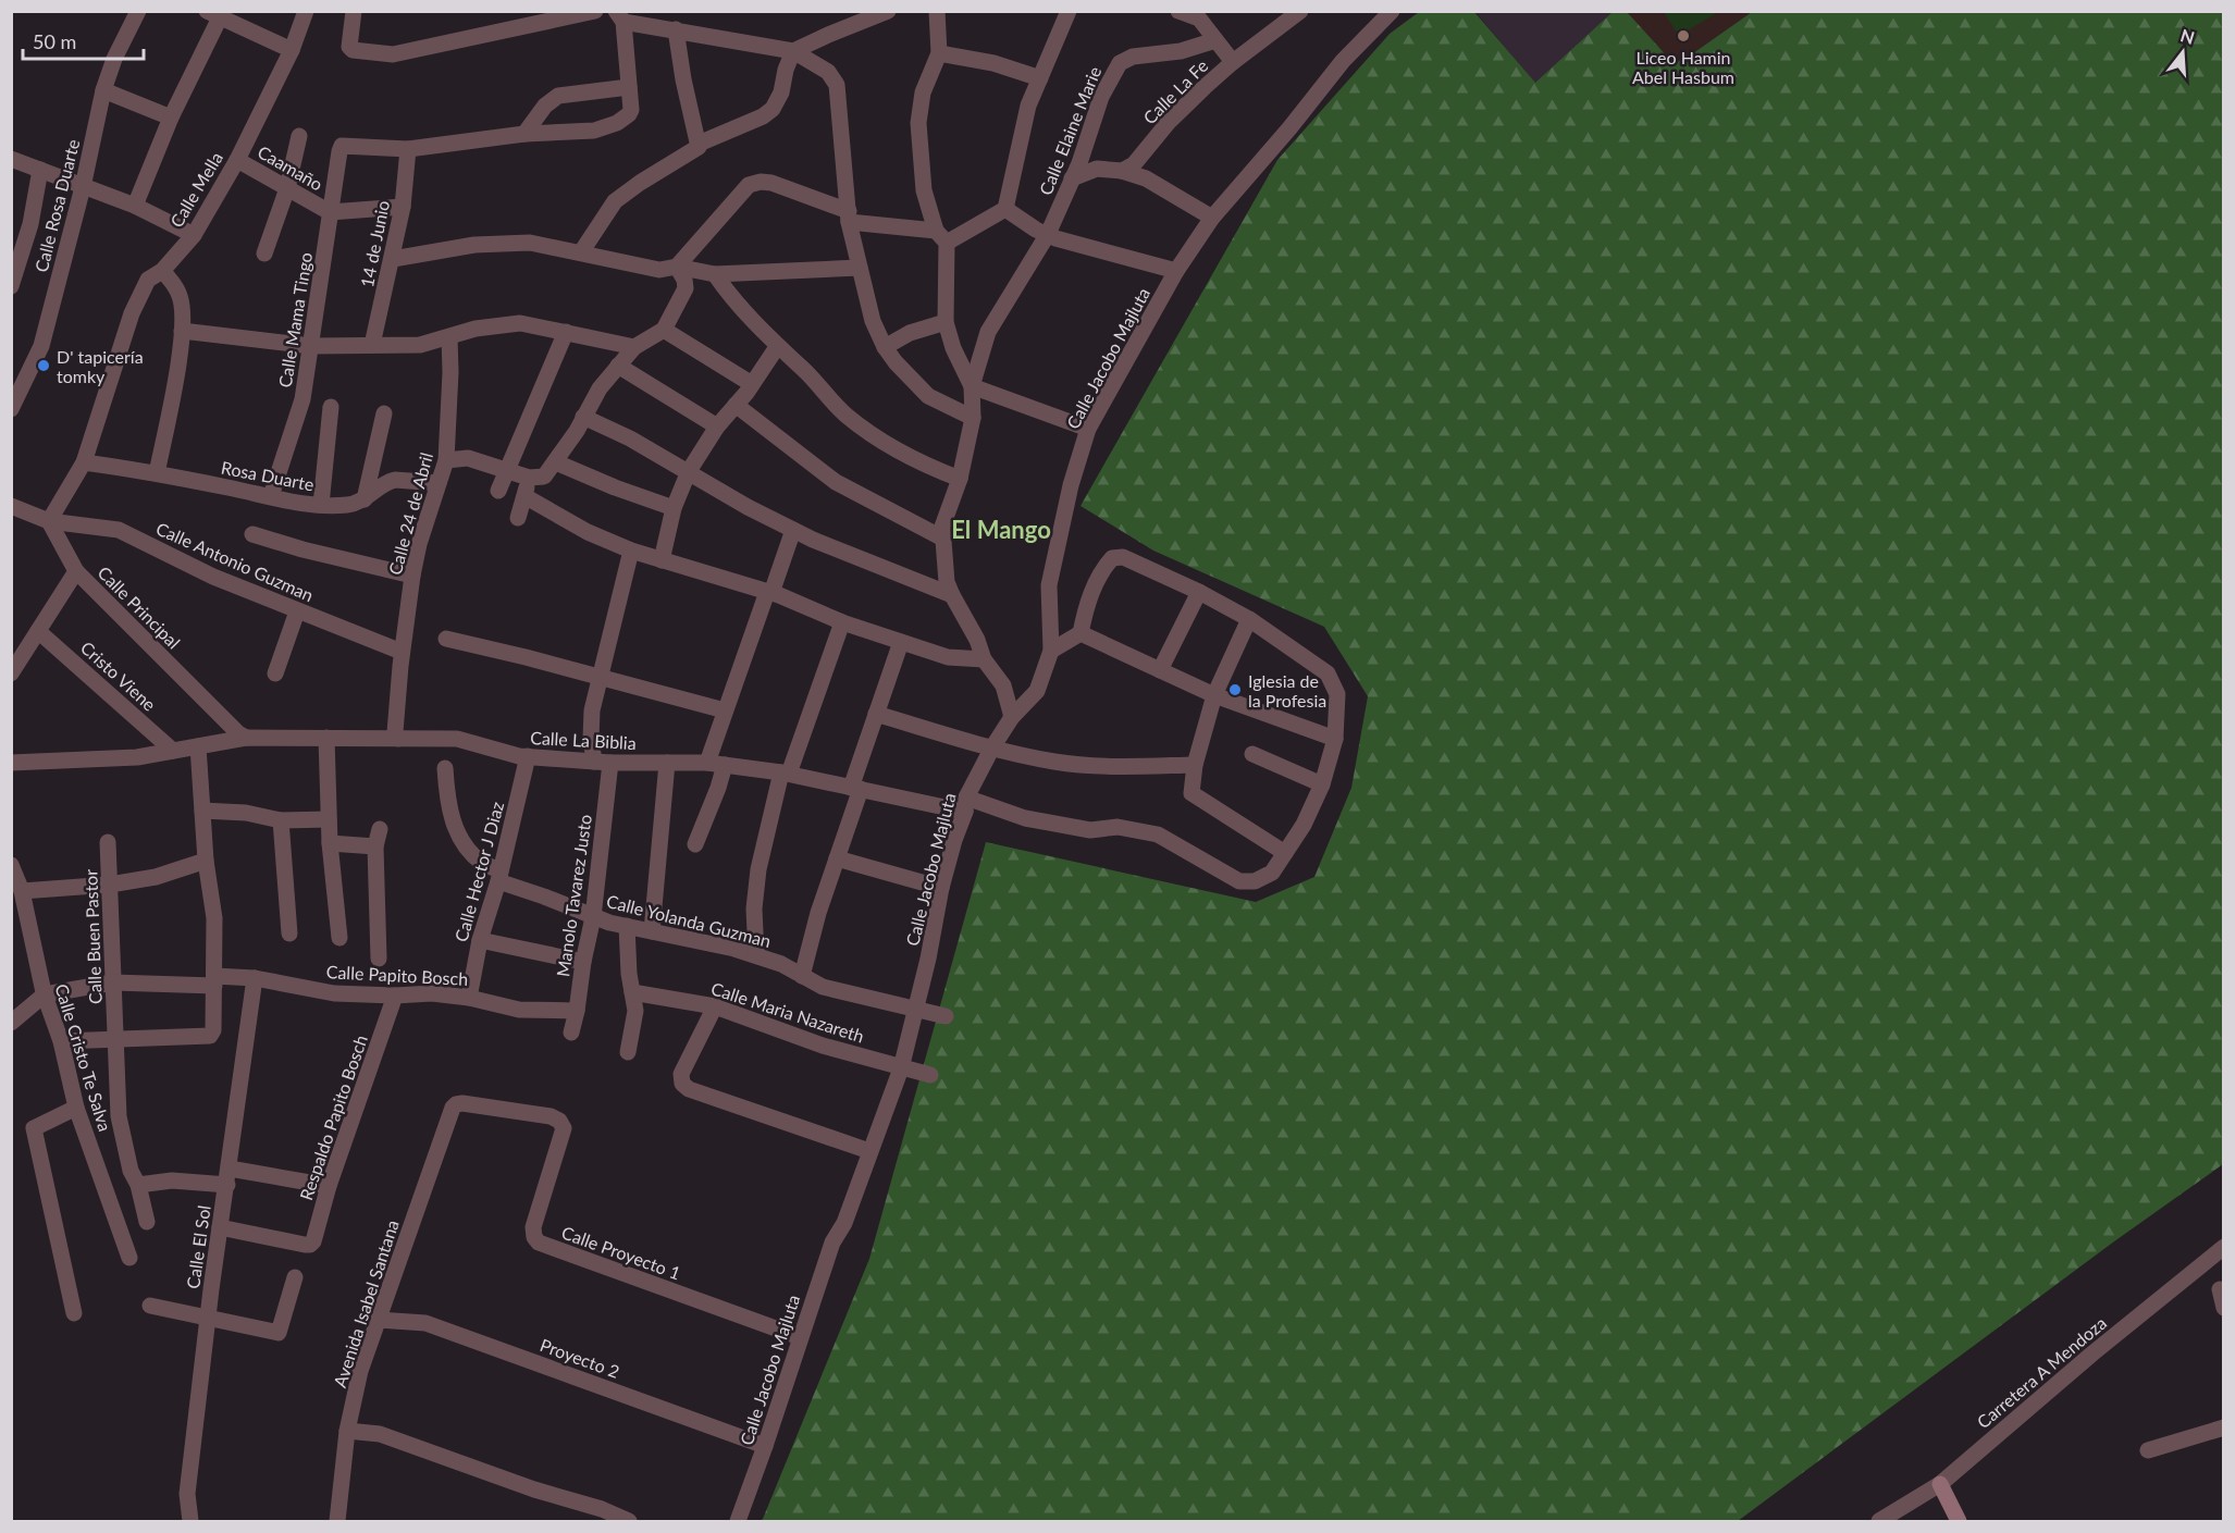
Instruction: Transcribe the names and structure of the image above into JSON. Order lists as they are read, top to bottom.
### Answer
{
  "streets": {
    "street": [
      "Calle La Fe",
      "Calle Elaine Marie",
      "Caamaño",
      "Calle Mella",
      "Calle Rosa Duarte",
      "14 de Junio",
      "Calle Mama Tingo",
      "Calle Jacobo Majluta",
      "Rosa Duarte",
      "Calle 24 de Abril",
      "Calle Antonio Guzman",
      "Calle Principal",
      "Cristo Viene",
      "Calle La Biblia",
      "Calle Hector J Diaz",
      "Manolo Tavarez Justo",
      "Calle Yolanda Guzman",
      "Calle Buen Pastor",
      "Calle Papito Bosch",
      "Calle Maria Nazareth",
      "Calle Cristo Te Salva",
      "Respaldo Papito Bosch",
      "Calle El Sol",
      "Calle Proyecto 1",
      "Avenida Isabel Santana",
      "Proyecto 2",
      "Carretera A Mendoza"
    ]
  },
  "crossings": [
    ["Caamaño", "Calle Mella"],
    ["Caamaño", "14 de Junio"],
    ["Caamaño", "Calle Mama Tingo"],
    ["Calle Mella", "Rosa Duarte"],
    ["Calle Mella", "Calle Antonio Guzman"],
    ["Calle Mella", "Calle Principal"],
    ["14 de Junio", "Calle Mama Tingo"],
    ["Calle Mama Tingo", "Rosa Duarte"],
    ["Calle Jacobo Majluta", "Calle La Biblia"],
    ["Calle Jacobo Majluta", "Calle Yolanda Guzman"],
    ["Calle Jacobo Majluta", "Calle Maria Nazareth"],
    ["Calle Jacobo Majluta", "Calle Proyecto 1"],
    ["Calle Jacobo Majluta", "Proyecto 2"],
    ["Rosa Duarte", "Calle 24 de Abril"],
    ["Calle 24 de Abril", "Calle Antonio Guzman"],
    ["Calle 24 de Abril", "Calle La Biblia"],
    ["Calle Antonio Guzman", "Calle Principal"],
    ["Calle Principal", "Calle La Biblia"],
    ["Cristo Viene", "Calle La Biblia"],
    ["Calle La Biblia", "Calle Hector J Diaz"],
    ["Calle La Biblia", "Manolo Tavarez Justo"],
    ["Calle Hector J Diaz", "Calle Yolanda Guzman"],
    ["Calle Hector J Diaz", "Calle Papito Bosch"],
    ["Manolo Tavarez Justo", "Calle Yolanda Guzman"],
    ["Manolo Tavarez Justo", "Calle Papito Bosch"],
    ["Calle Buen Pastor", "Calle Papito Bosch"],
    ["Calle Papito Bosch", "Calle Cristo Te Salva"],
    ["Calle Papito Bosch", "Respaldo Papito Bosch"],
    ["Calle Papito Bosch", "Calle El Sol"],
    ["Respaldo Papito Bosch", "Calle El Sol"],
    ["Calle Proyecto 1", "Avenida Isabel Santana"],
    ["Avenida Isabel Santana", "Proyecto 2"]
  ],
  "districts": ["El Mango"],
  "places": ["Liceo Hamin Abel Hasbum", "D' tapicería tomky", "Iglesia de la Profesia"],
  "scale_bar": "50 m",
  "north": "top"
}
